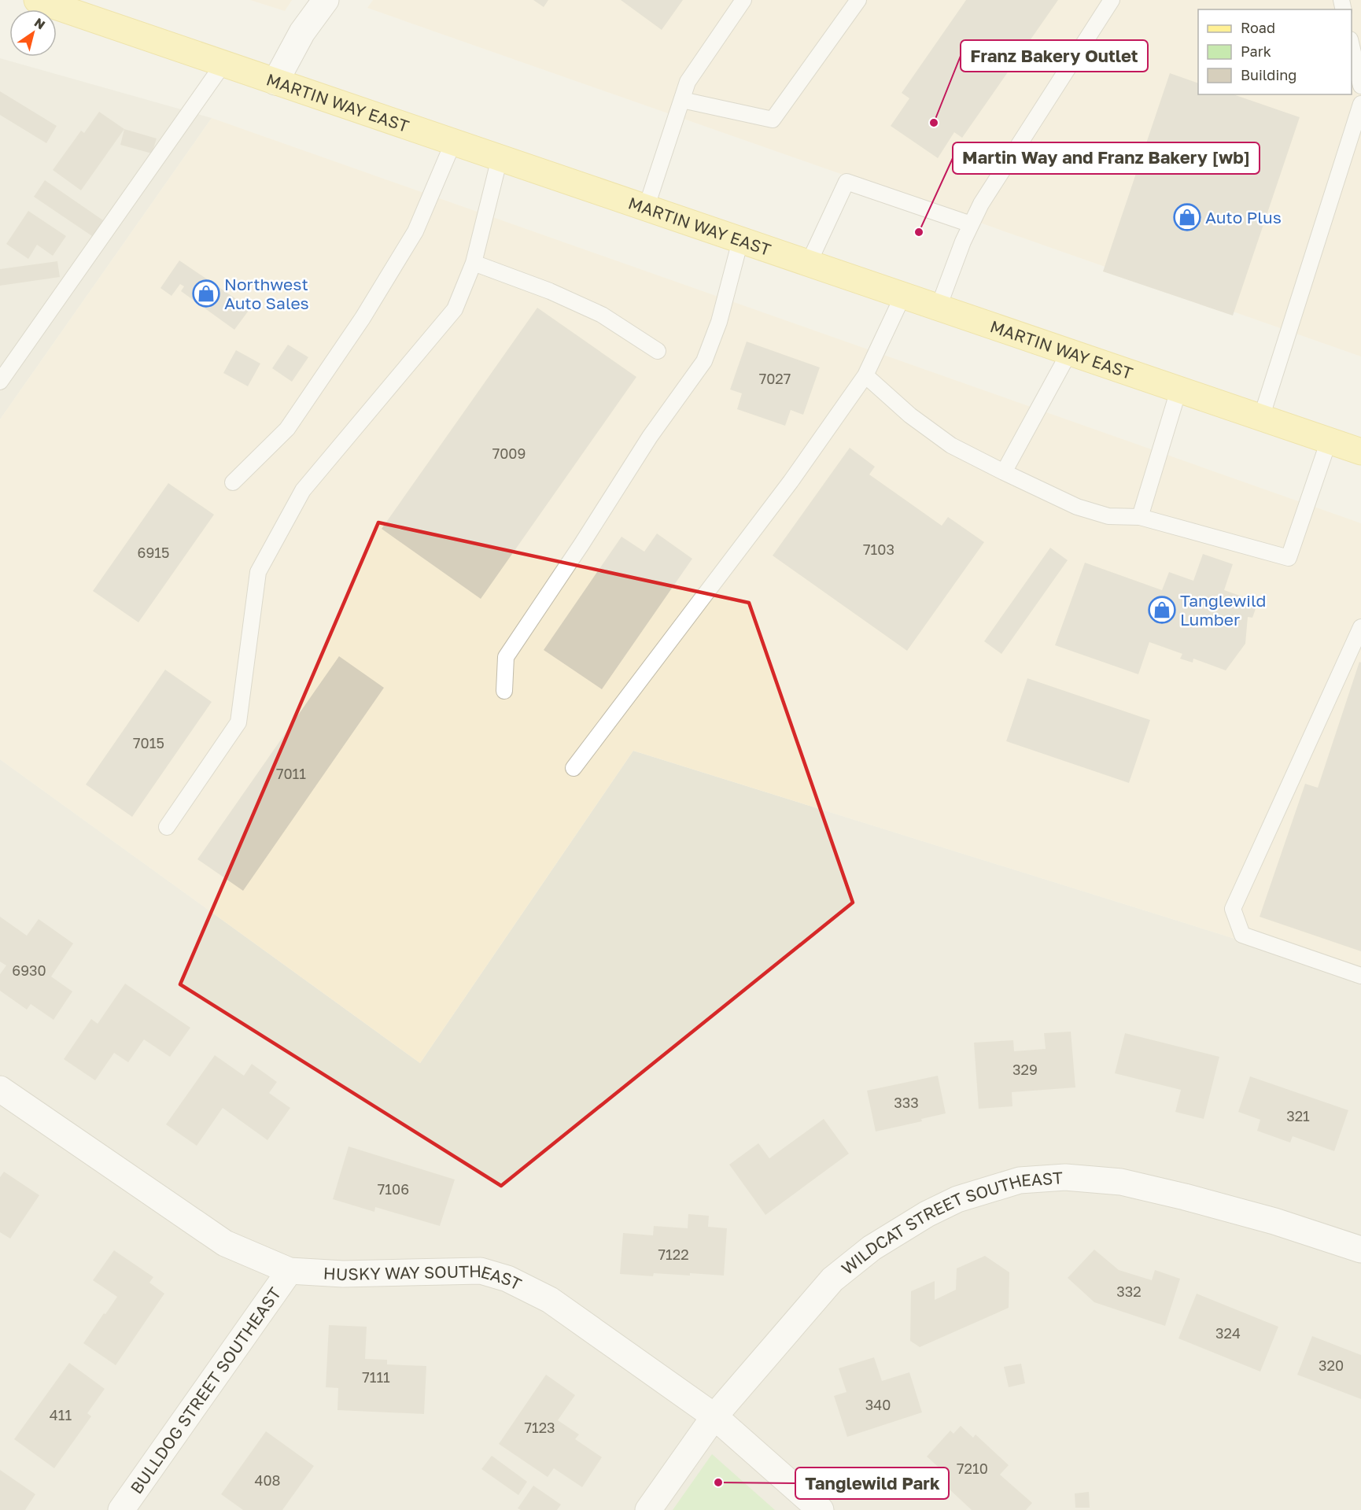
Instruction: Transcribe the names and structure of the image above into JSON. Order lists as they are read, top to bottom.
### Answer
{
  "streets": {
    "main road": ["MARTIN WAY EAST"],
    "street": ["WILDCAT STREET SOUTHEAST", "HUSKY WAY SOUTHEAST", "BULLDOG STREET SOUTHEAST"]
  },
  "crossings": [
    ["WILDCAT STREET SOUTHEAST", "HUSKY WAY SOUTHEAST"],
    ["HUSKY WAY SOUTHEAST", "BULLDOG STREET SOUTHEAST"]
  ],
  "places": {
    "other": ["Franz Bakery Outlet", "Martin Way and Franz Bakery [wb]", "Tanglewild Park"],
    "shop": ["Auto Plus", "Northwest Auto Sales", "Tanglewild Lumber"]
  },
  "house_numbers": [
    "7027",
    "7009",
    "7103",
    "6915",
    "7015",
    "7011",
    "6930",
    "329",
    "333",
    "321",
    "7106",
    "7122",
    "332",
    "324",
    "320",
    "7111",
    "340",
    "411",
    "7123",
    "7210",
    "408"
  ],
  "legend": ["Road", "Park", "Building"],
  "north": "top right"
}
